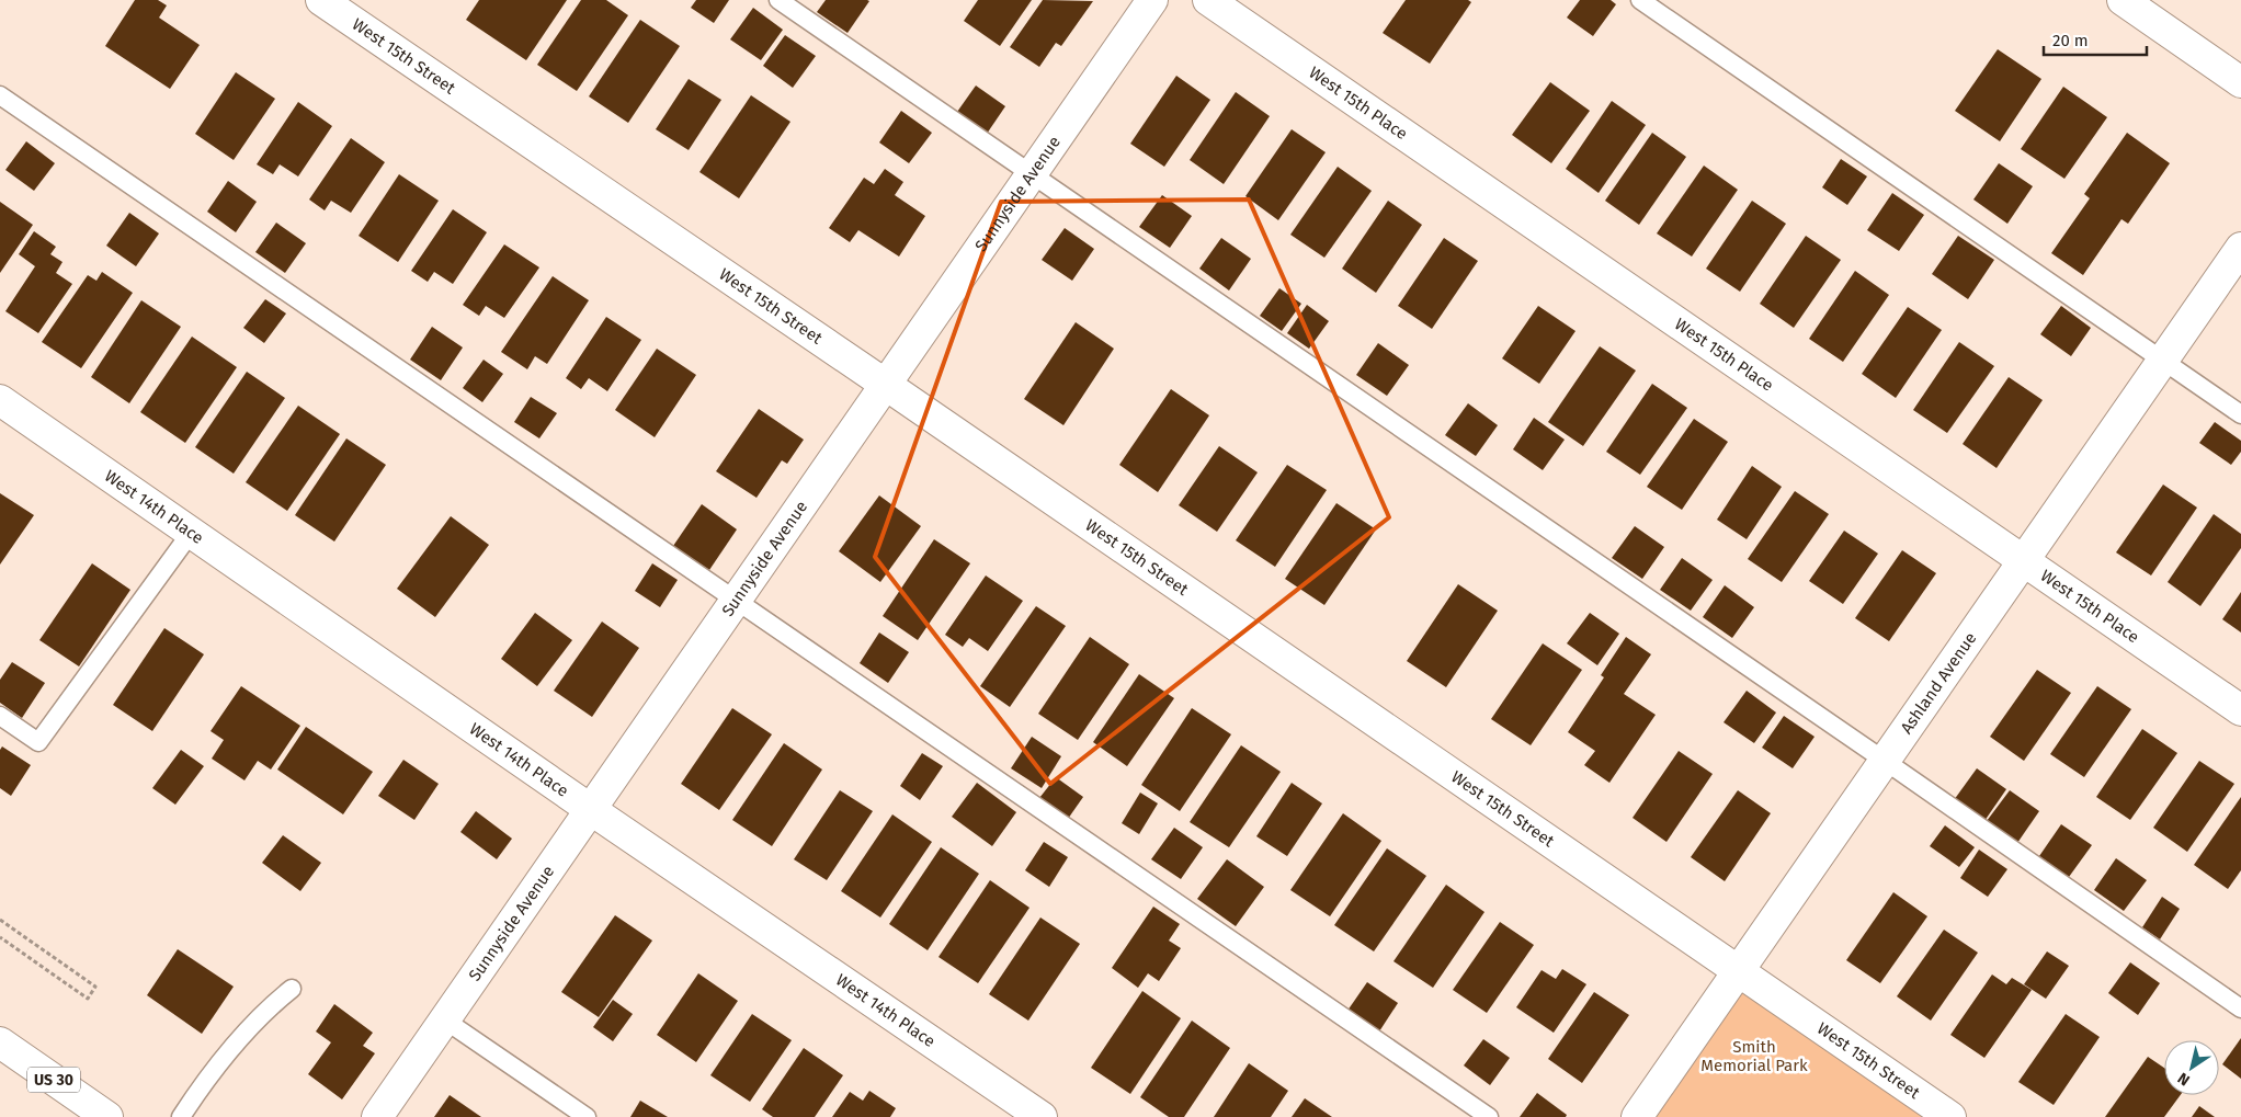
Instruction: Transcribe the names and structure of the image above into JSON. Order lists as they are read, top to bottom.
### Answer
{
  "streets": {
    "street": [
      "West 15th Street",
      "West 15th Place",
      "Sunnyside Avenue",
      "West 14th Place",
      "Ashland Avenue",
      "US 30"
    ]
  },
  "crossings": [
    ["West 15th Street", "Sunnyside Avenue"],
    ["West 15th Street", "Ashland Avenue"],
    ["West 15th Place", "Ashland Avenue"],
    ["Sunnyside Avenue", "West 14th Place"]
  ],
  "parks": ["Smith Memorial Park"],
  "scale_bar": "20 m",
  "north": "bottom left"
}
